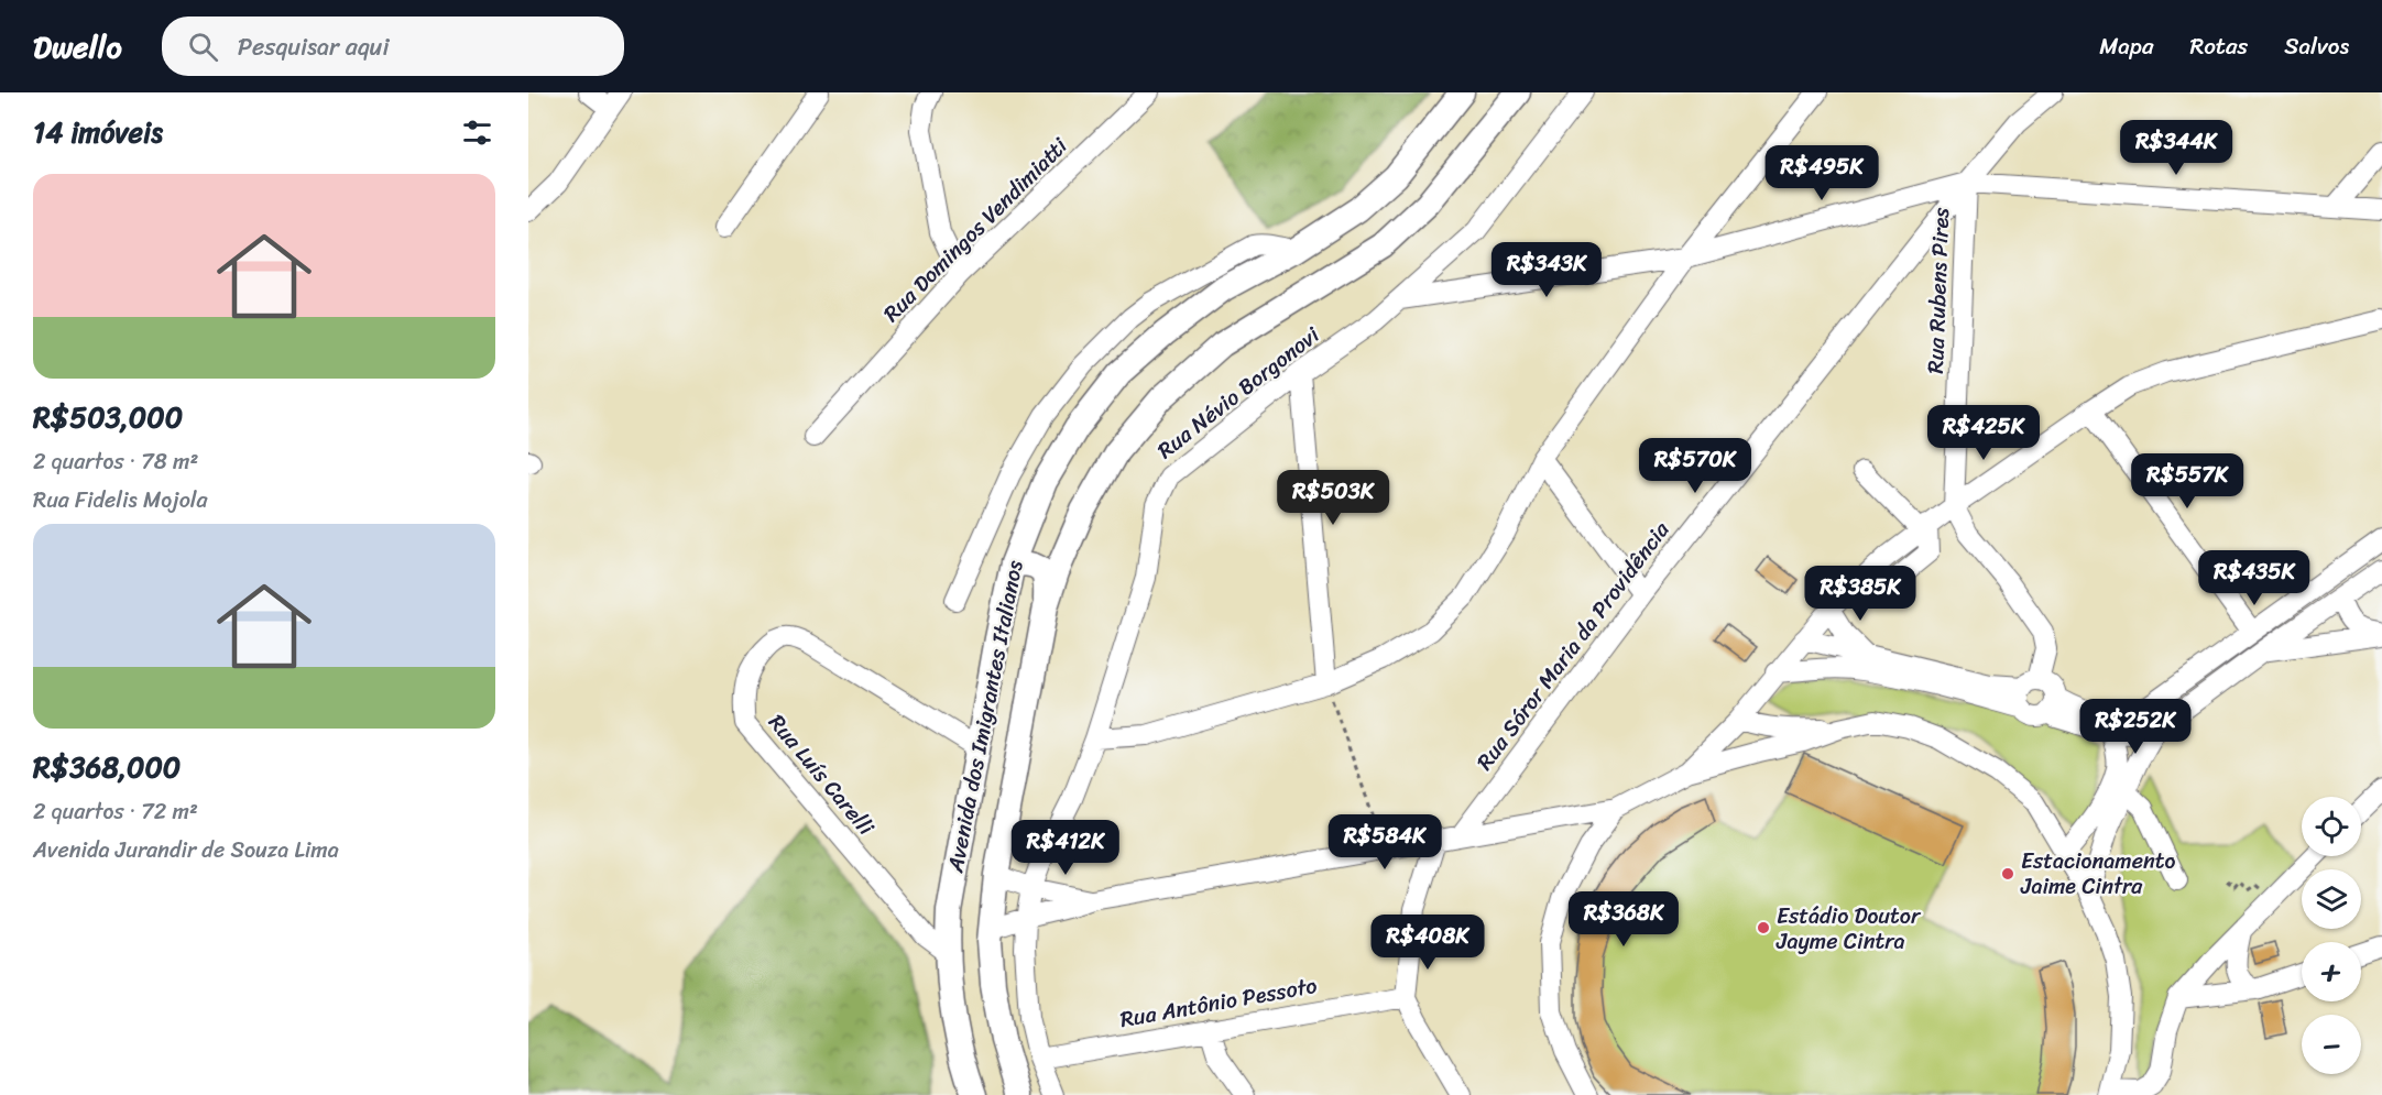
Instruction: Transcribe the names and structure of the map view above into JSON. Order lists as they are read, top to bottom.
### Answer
{
  "streets": {
    "main road": ["Avenida dos Imigrantes Italianos"],
    "street": [
      "Rua Domingos Vendimiatti",
      "Rua Rubens Pires",
      "Rua Névio Borgonovi",
      "Rua Sóror Maria da Providência",
      "Rua Luís Carelli",
      "Rua Antônio Pessoto"
    ]
  },
  "crossings": [
    ["Rua Rubens Pires", "Rua Sóror Maria da Providência"],
    ["Rua Névio Borgonovi", "Rua Antônio Pessoto"],
    ["Avenida dos Imigrantes Italianos", "Rua Luís Carelli"]
  ],
  "places": ["Estacionamento Jaime Cintra", "Estádio Doutor Jayme Cintra"],
  "page": {
    "header": "Dwello",
    "search": "Pesquisar aqui",
    "nav": ["Mapa", "Rotas", "Salvos"],
    "heading": "14 imóveis",
    "price": [
      "R$344K",
      "R$495K",
      "R$343K",
      "R$425K",
      "R$570K",
      "R$557K",
      "R$503K",
      "R$435K",
      "R$385K",
      "R$252K",
      "R$584K",
      "R$412K",
      "R$368K",
      "R$408K"
    ],
    "list": [
      {
        "name": "R$503,000",
        "note": "2 quartos · 78 m² · Rua Fidelis Mojola"
      },
      {
        "name": "R$368,000",
        "note": "2 quartos · 72 m² · Avenida Jurandir de Souza Lima"
      }
    ],
    "map_buttons": ["+", "−"]
  }
}
